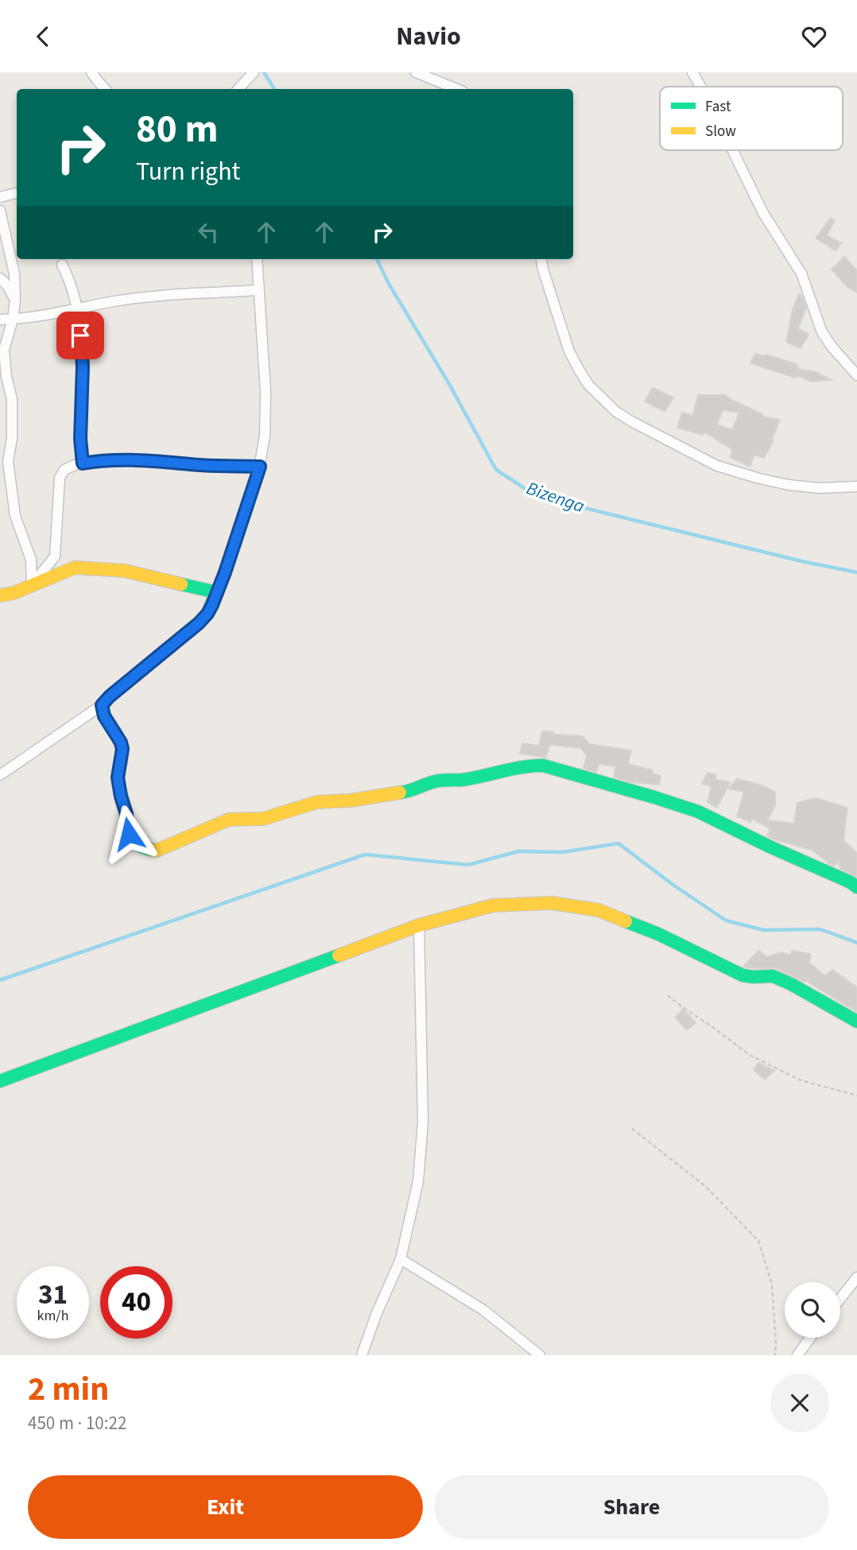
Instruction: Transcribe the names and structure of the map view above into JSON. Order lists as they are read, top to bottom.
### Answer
{
  "water": ["Bizenga"],
  "legend": ["Fast", "Slow"],
  "page": {
    "header": "Navio",
    "turn": ["80 m", "Turn right"],
    "speed": "31 km/h",
    "limit": "40",
    "heading": ["2 min", "450 m · 10:22"],
    "buttons": ["Exit", "Share"]
  }
}
